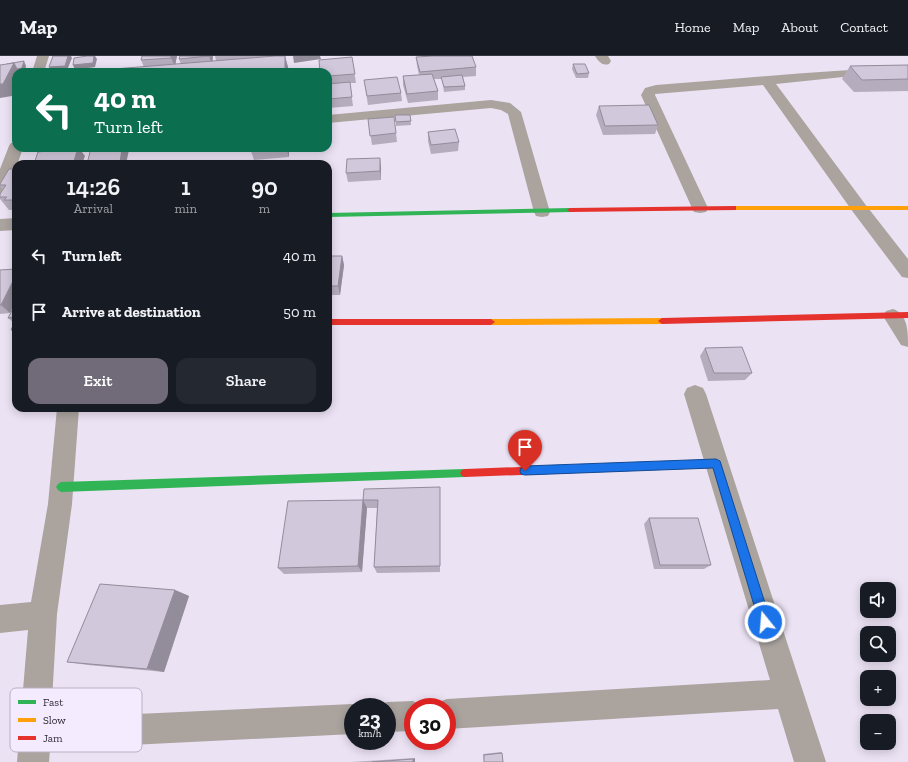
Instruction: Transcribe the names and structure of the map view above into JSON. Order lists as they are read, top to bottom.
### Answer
{
  "legend": ["Fast", "Slow", "Jam"],
  "page": {
    "header": "Map",
    "nav": [
      "Home",
      "Map",
      "About",
      "Contact"
    ],
    "turn": ["40 m", "Turn left"],
    "eta": [
      "14:26",
      "Arrival",
      "1",
      "min",
      "90",
      "m"
    ],
    "list": [
      {
        "name": "Turn left",
        "value": "40 m"
      },
      {
        "name": "Arrive at destination",
        "value": "50 m"
      }
    ],
    "buttons": ["Exit", "Share"],
    "map_buttons": ["+", "−"],
    "speed": "23 km/h",
    "limit": "30"
  }
}
